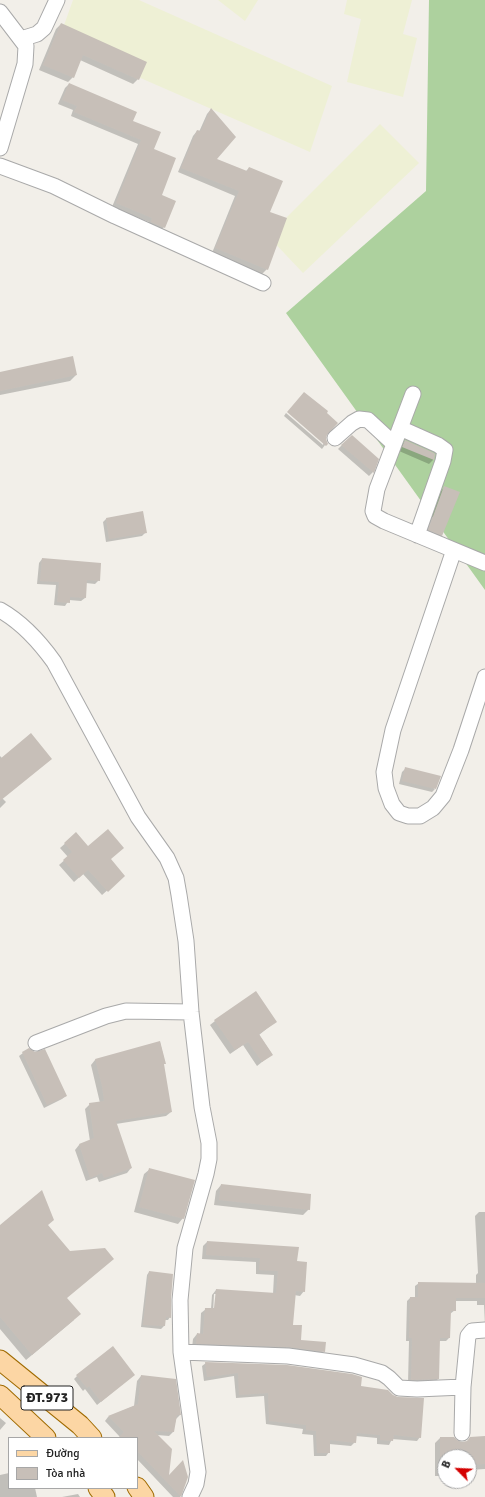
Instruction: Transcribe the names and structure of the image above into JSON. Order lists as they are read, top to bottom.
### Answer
{
  "streets": {
    "main road": ["ĐT.973"]
  },
  "legend": ["Đường", "Tòa nhà"],
  "north": "top left"
}
